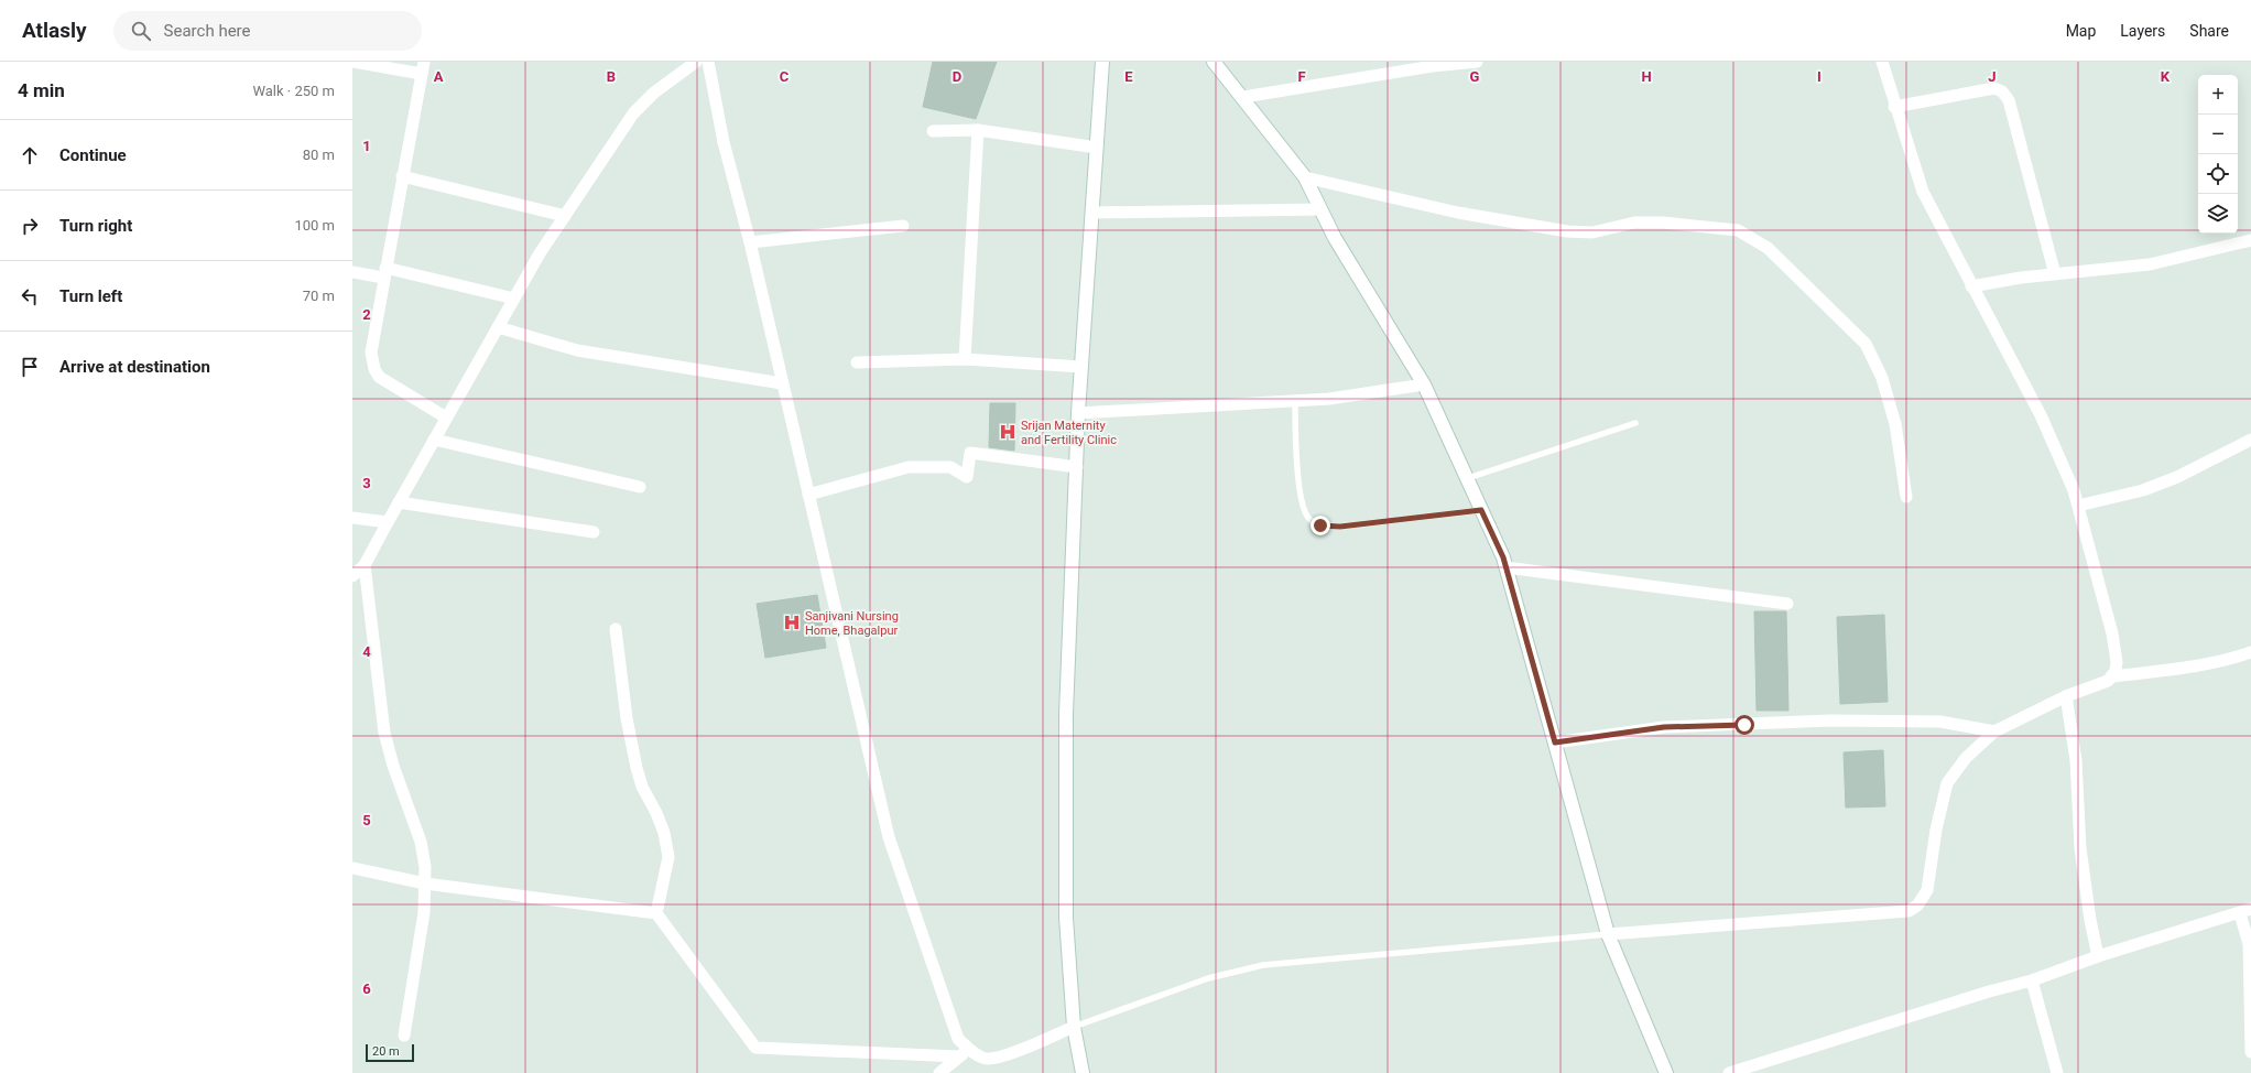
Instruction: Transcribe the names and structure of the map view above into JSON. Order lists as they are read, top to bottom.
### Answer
{
  "places": {
    "hospital": ["Srijan Maternity and Fertility Clinic", "Sanjivani Nursing Home, Bhagalpur"]
  },
  "scale_bar": "20 m",
  "page": {
    "header": "Atlasly",
    "search": "Search here",
    "nav": ["Map", "Layers", "Share"],
    "heading": ["4 min", "Walk · 250 m"],
    "map_buttons": ["+", "−"],
    "list": [
      ["Continue", "80 m"],
      ["Turn right", "100 m"],
      ["Turn left", "70 m"],
      "Arrive at destination"
    ],
    "scale": "20 m"
  },
  "grid": {
    "columns": [
      "A",
      "B",
      "C",
      "D",
      "E",
      "F",
      "G",
      "H",
      "I",
      "J",
      "K"
    ],
    "rows": [
      "1",
      "2",
      "3",
      "4",
      "5",
      "6"
    ]
  }
}
